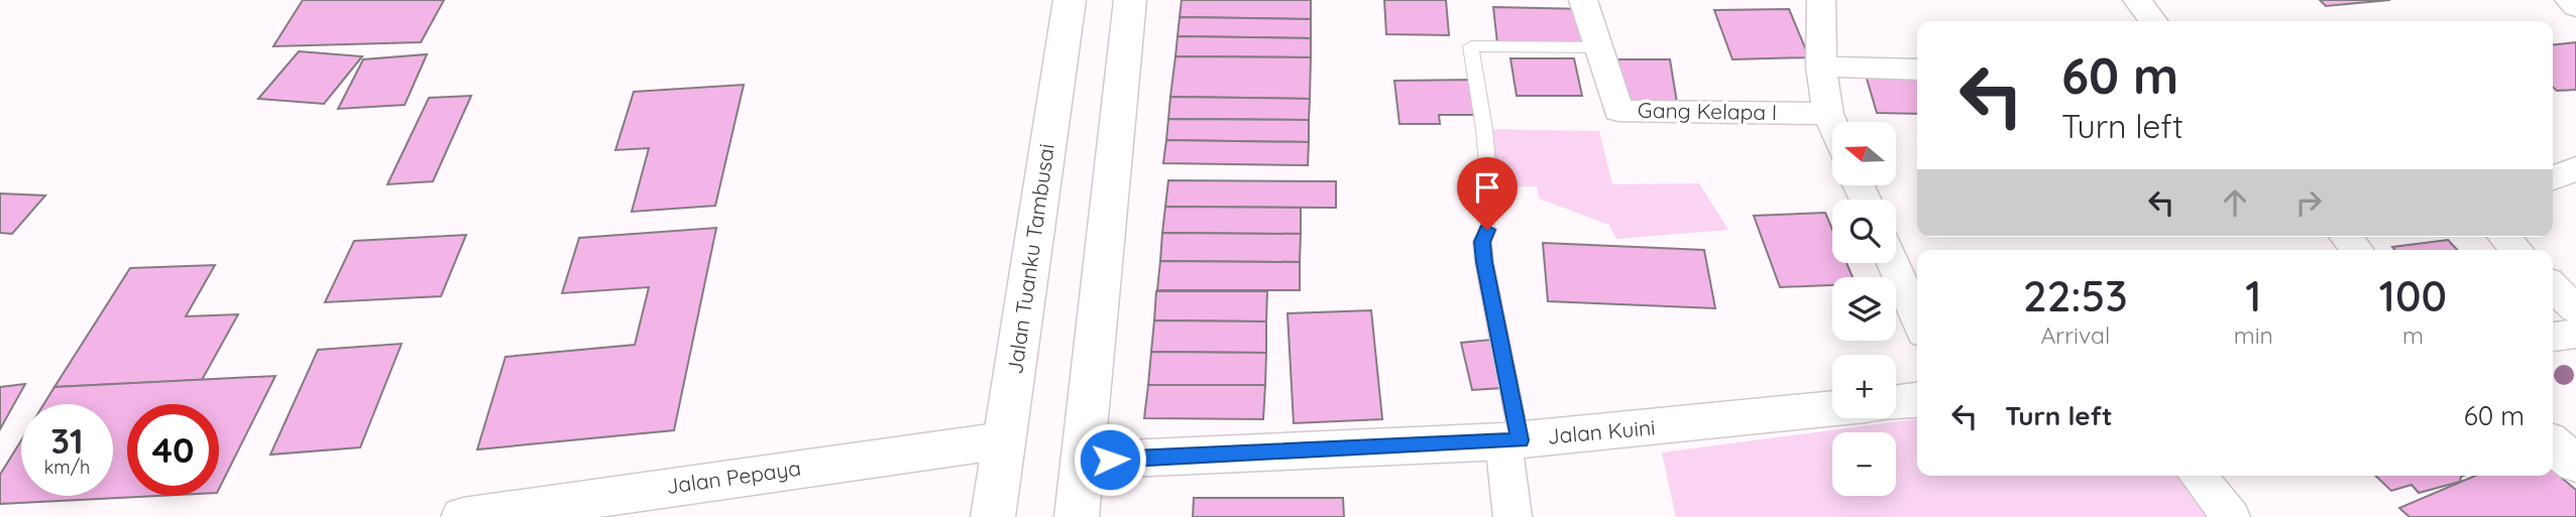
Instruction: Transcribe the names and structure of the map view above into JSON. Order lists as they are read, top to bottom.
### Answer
{
  "streets": {
    "main road": ["Jalan Tuanku Tambusai", "Jalan Kuini", "Jalan Pepaya"],
    "street": ["Gang Kelapa I"]
  },
  "crossings": [
    ["Jalan Tuanku Tambusai", "Jalan Pepaya"]
  ],
  "north": "left",
  "page": {
    "turn": ["60 m", "Turn left"],
    "map_buttons": ["+", "−"],
    "eta": [
      "22:53",
      "Arrival",
      "1",
      "min",
      "100",
      "m"
    ],
    "list": [
      {
        "name": "Turn left",
        "value": "60 m"
      }
    ],
    "speed": "31 km/h",
    "limit": "40"
  }
}
